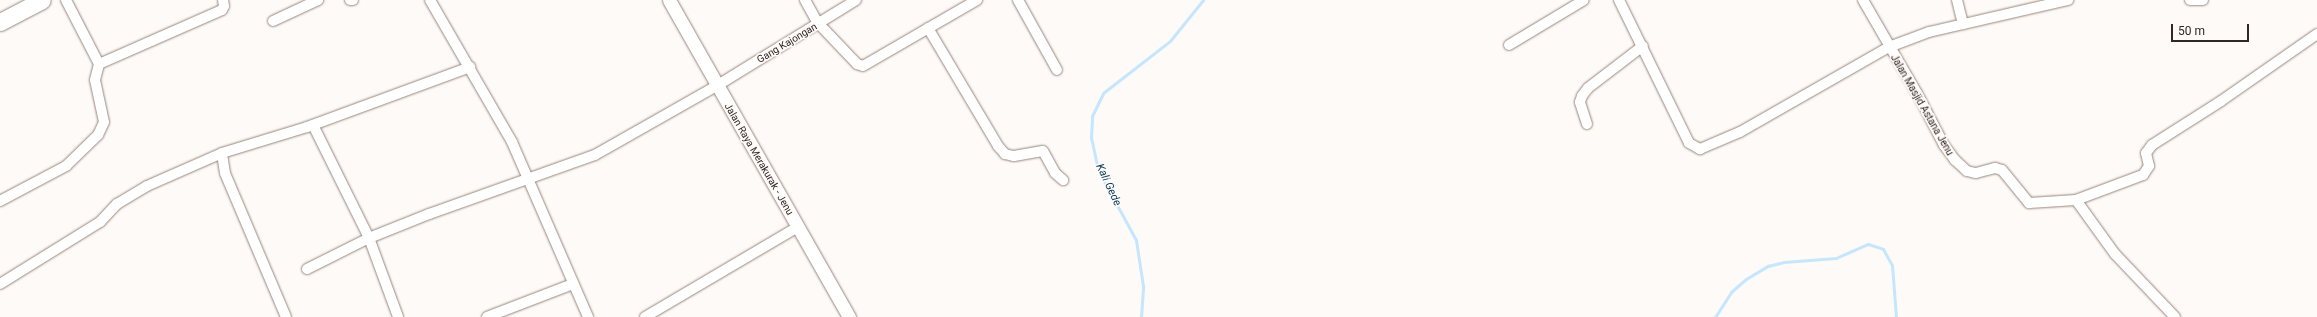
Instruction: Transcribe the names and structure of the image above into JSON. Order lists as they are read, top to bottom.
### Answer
{
  "streets": {
    "main road": ["Jalan Raya Merakurak - Jenu"],
    "street": ["Gang Kajongan", "Jalan Masjid Astana Jenu"]
  },
  "crossings": [
    ["Gang Kajongan", "Jalan Raya Merakurak - Jenu"]
  ],
  "water": ["Kali Gede"],
  "scale_bar": "50 m"
}
